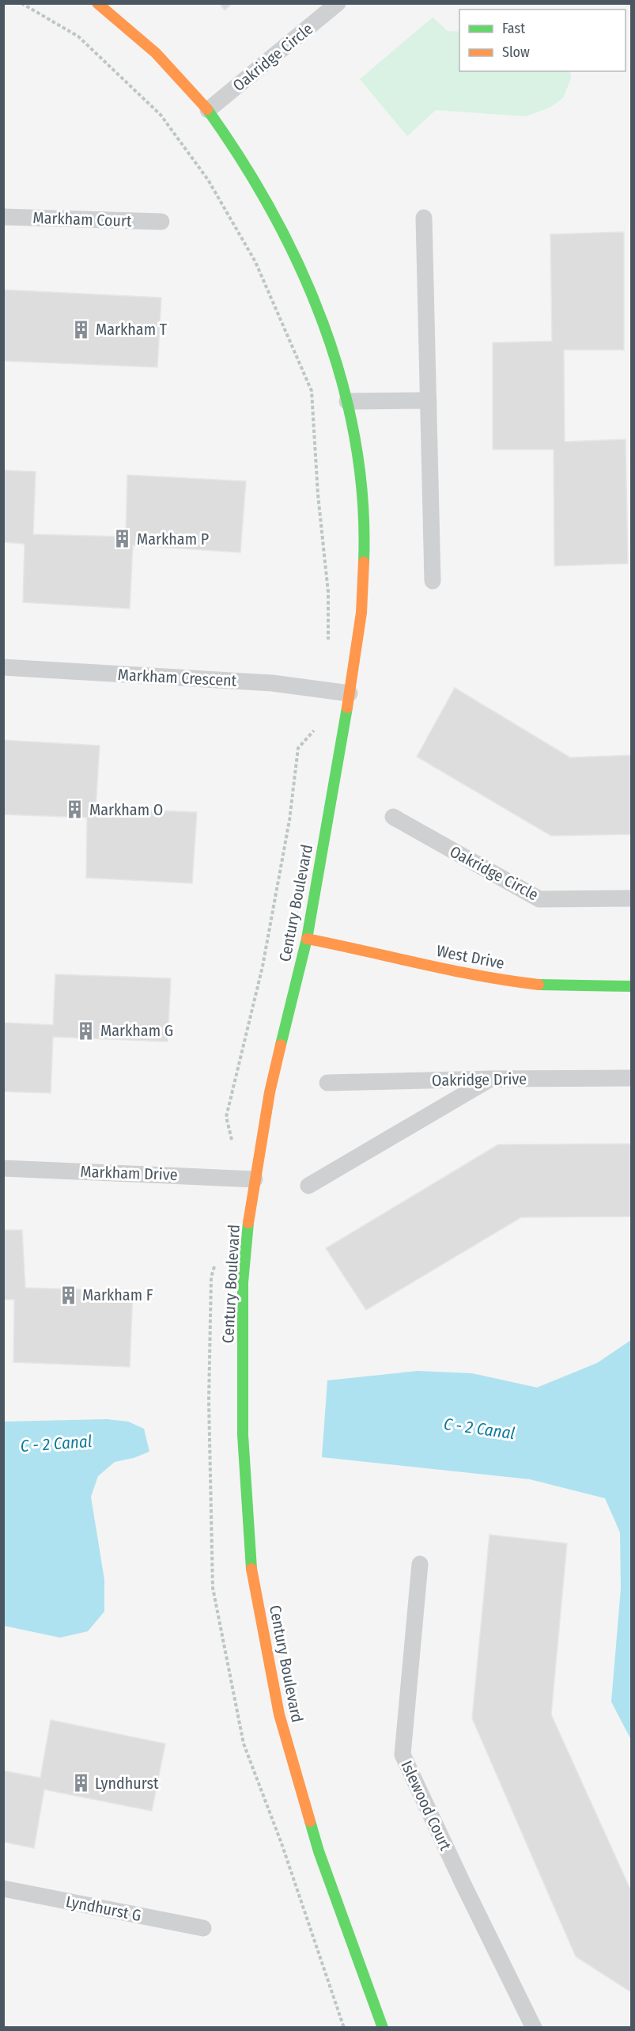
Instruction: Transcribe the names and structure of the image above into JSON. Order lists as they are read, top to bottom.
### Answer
{
  "streets": {
    "street": ["Century Boulevard", "West Drive"],
    "lane": [
      "Oakridge Circle",
      "Markham Court",
      "Markham Crescent",
      "Oakridge Drive",
      "Markham Drive",
      "Islewood Court",
      "Lyndhurst G"
    ]
  },
  "crossings": [
    ["Oakridge Circle", "Century Boulevard"],
    ["Markham Crescent", "Century Boulevard"],
    ["Century Boulevard", "West Drive"],
    ["Century Boulevard", "Markham Drive"]
  ],
  "water": ["C - 2 Canal"],
  "places": {
    "building": [
      "Markham T",
      "Markham P",
      "Markham O",
      "Markham G",
      "Markham F",
      "Lyndhurst"
    ]
  },
  "legend": ["Fast", "Slow"]
}
